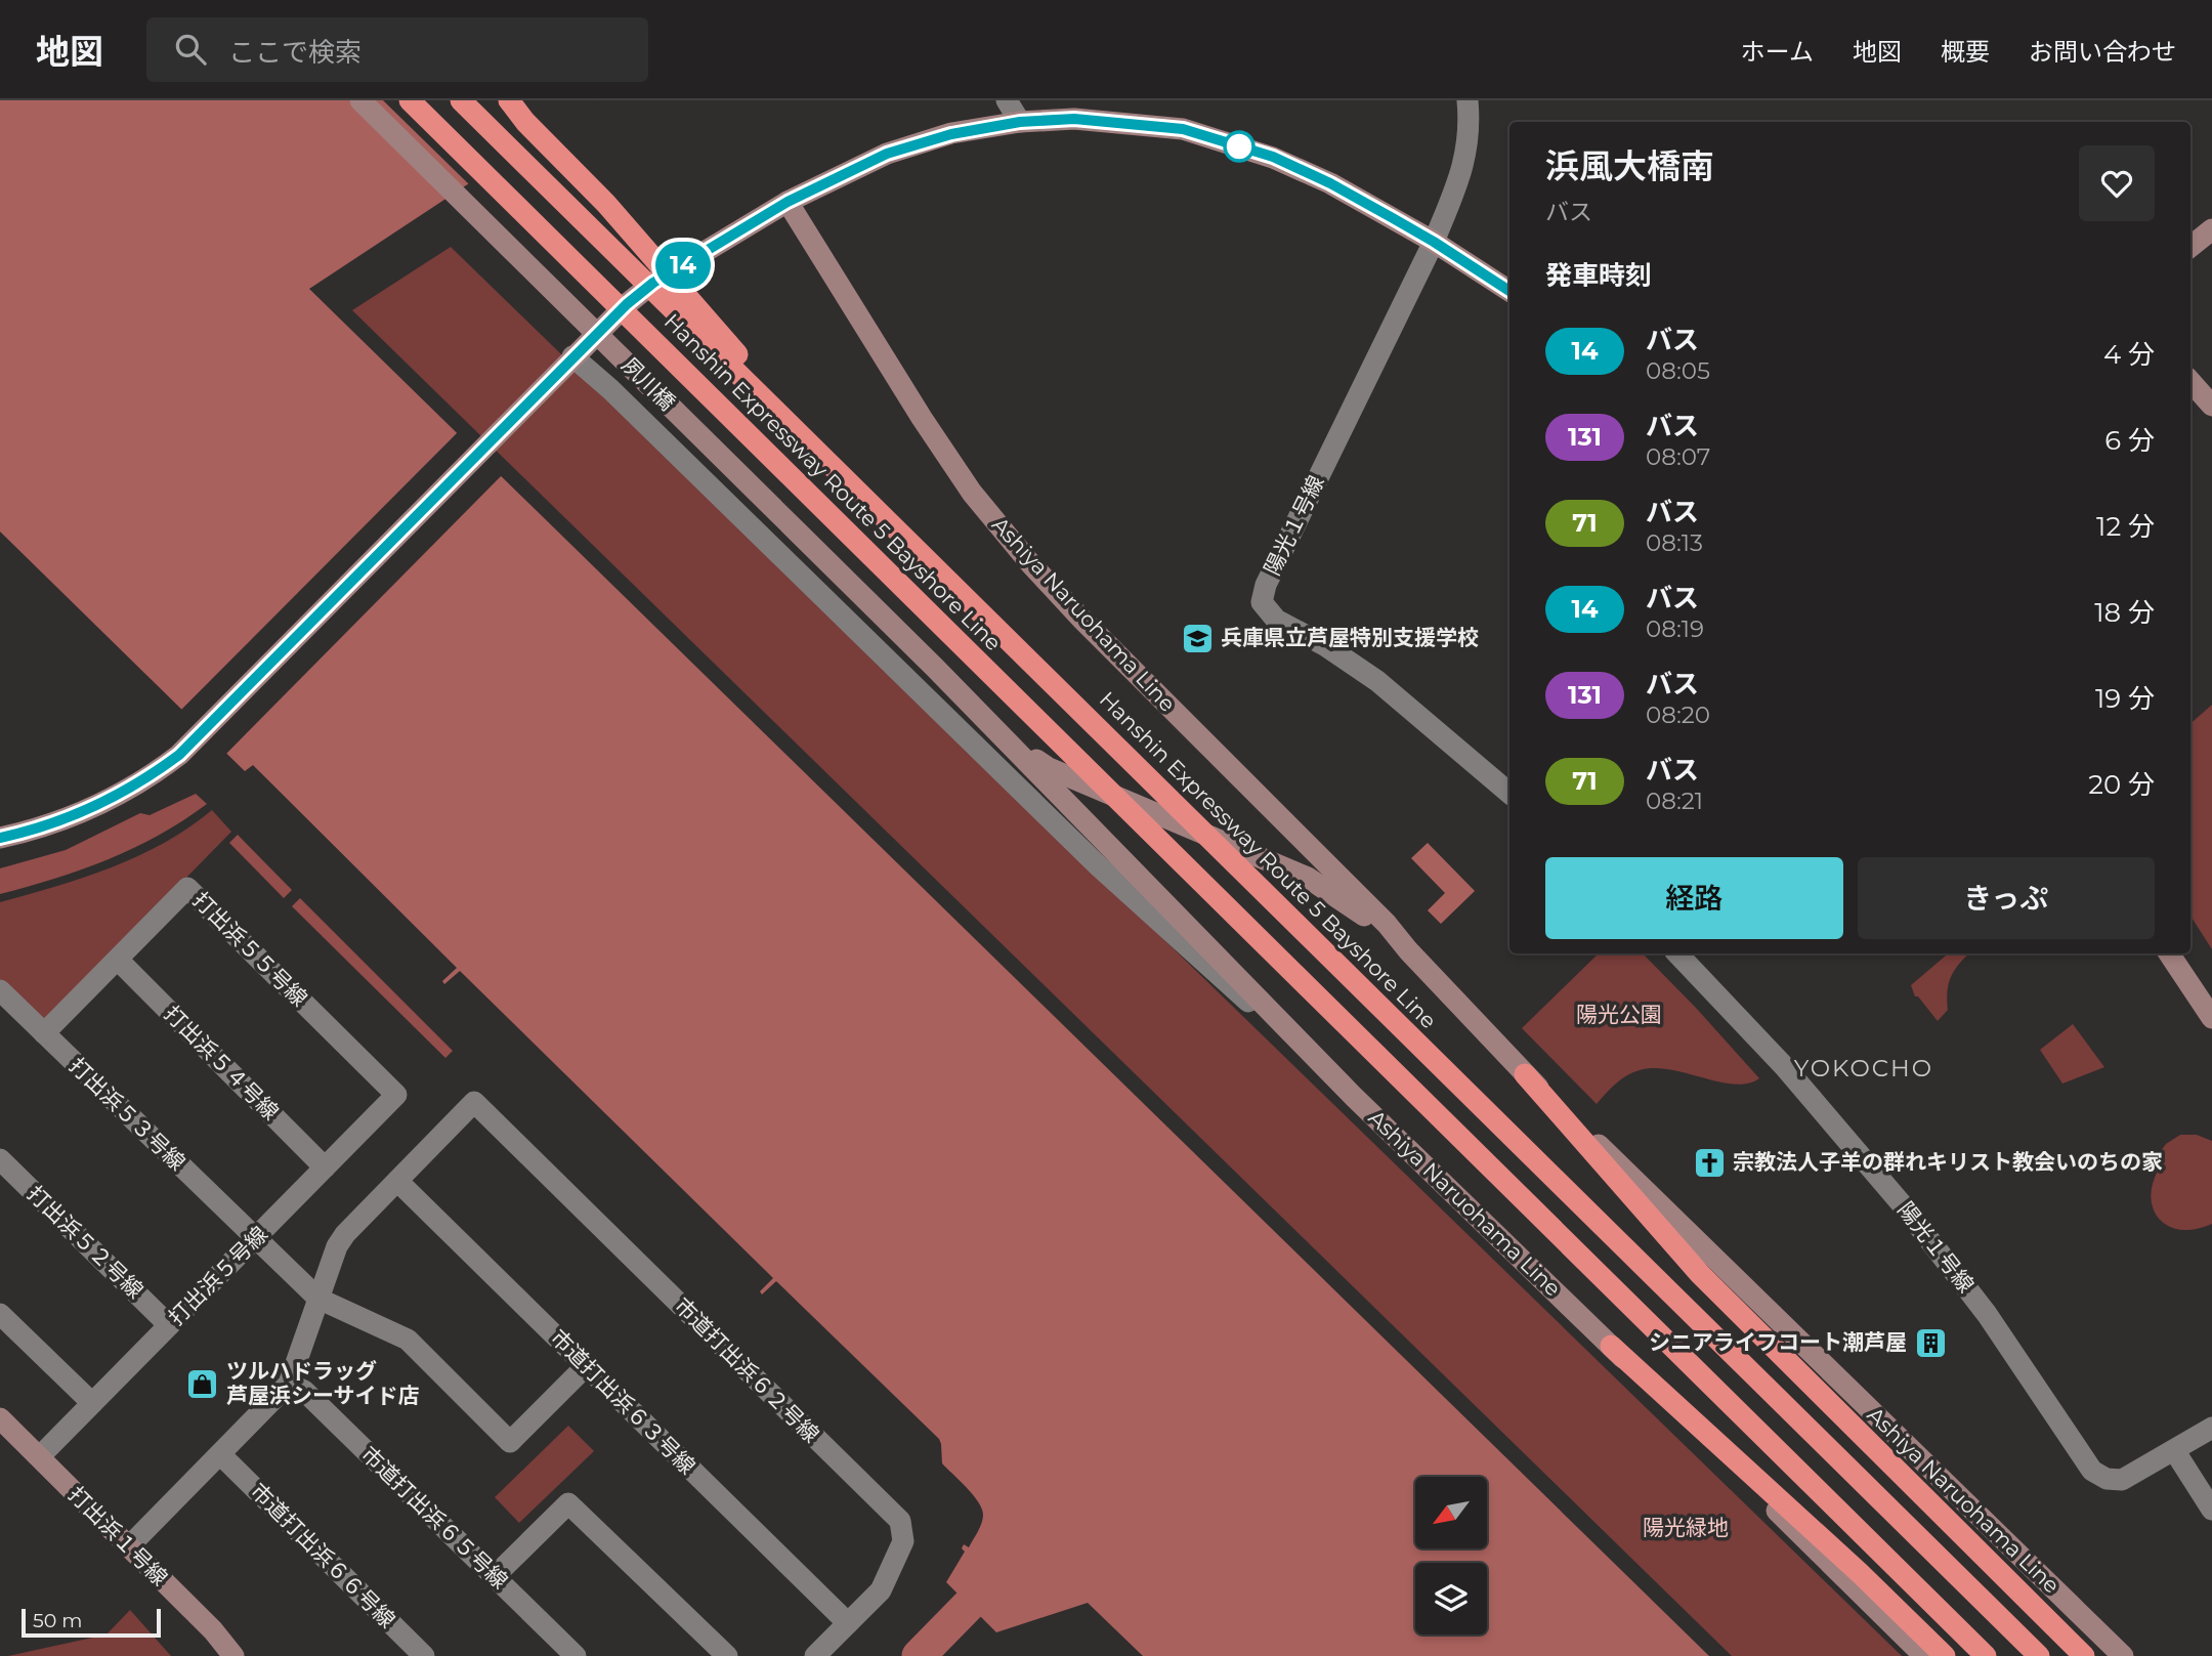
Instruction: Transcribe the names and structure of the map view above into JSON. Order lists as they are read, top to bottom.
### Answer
{
  "streets": {
    "highway": ["Hanshin Expressway Route 5 Bayshore Line"],
    "main road": ["夙川橋", "Ashiya Naruohama Line", "打出浜１号線"],
    "street": [
      "陽光１号線",
      "打出浜５５号線",
      "打出浜５４号線",
      "打出浜５３号線",
      "打出浜５２号線",
      "打出浜５号線",
      "市道打出浜６２号線",
      "市道打出浜６３号線",
      "市道打出浜６５号線",
      "市道打出浜６６号線"
    ]
  },
  "crossings": [
    ["夙川橋", "Ashiya Naruohama Line"],
    ["打出浜５５号線", "打出浜５４号線"],
    ["打出浜５５号線", "打出浜５３号線"],
    ["打出浜５５号線", "打出浜５号線"],
    ["打出浜５４号線", "打出浜５号線"],
    ["打出浜５３号線", "打出浜５号線"],
    ["打出浜５３号線", "市道打出浜６３号線"],
    ["打出浜５２号線", "打出浜５号線"],
    ["打出浜５号線", "打出浜１号線"],
    ["市道打出浜６２号線", "市道打出浜６３号線"]
  ],
  "districts": ["YOKOCHO"],
  "parks": ["陽光公園", "陽光緑地"],
  "places": {
    "school or university": ["兵庫県立芦屋特別支援学校"],
    "church": ["宗教法人子羊の群れキリスト教会いのちの家"],
    "building": ["シニアライフコート潮芦屋"],
    "shop": ["ツルハドラッグ 芦屋浜シーサイド店"]
  },
  "lines": ["bus line 14"],
  "scale_bar": "50 m",
  "north": "bottom left",
  "page": {
    "header": "地図",
    "search": "ここで検索",
    "nav": [
      "ホーム",
      "地図",
      "概要",
      "お問い合わせ"
    ],
    "on_map": "14",
    "heading": [
      ["浜風大橋南", "バス"],
      "発車時刻"
    ],
    "list": [
      {
        "mark": "14",
        "name": "バス",
        "note": "08:05",
        "value": "4 分"
      },
      {
        "mark": "131",
        "name": "バス",
        "note": "08:07",
        "value": "6 分"
      },
      {
        "mark": "71",
        "name": "バス",
        "note": "08:13",
        "value": "12 分"
      },
      {
        "mark": "14",
        "name": "バス",
        "note": "08:19",
        "value": "18 分"
      },
      {
        "mark": "131",
        "name": "バス",
        "note": "08:20",
        "value": "19 分"
      },
      {
        "mark": "71",
        "name": "バス",
        "note": "08:21",
        "value": "20 分"
      }
    ],
    "buttons": ["経路", "きっぷ"],
    "scale": "50 m"
  }
}
